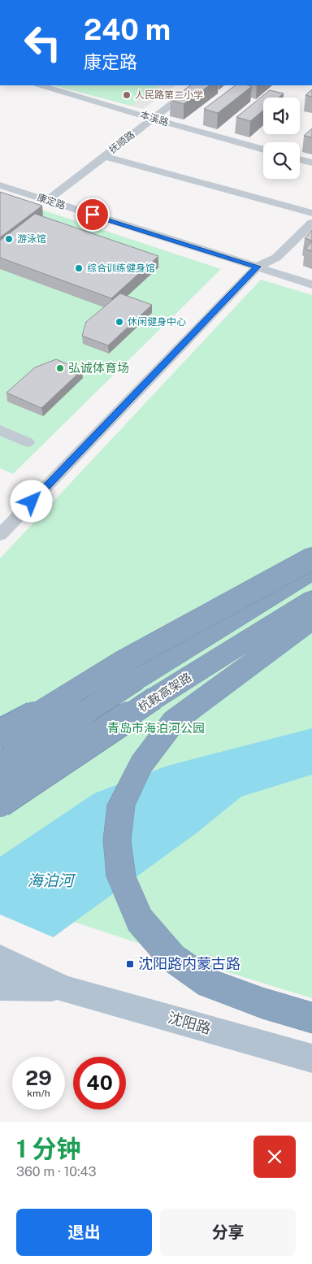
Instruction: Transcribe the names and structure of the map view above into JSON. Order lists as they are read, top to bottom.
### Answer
{
  "streets": {
    "highway": ["杭鞍高架路"],
    "main road": ["沈阳路"],
    "street": ["本溪路", "抚顺路", "康定路"]
  },
  "crossings": [
    ["本溪路", "抚顺路"],
    ["抚顺路", "康定路"]
  ],
  "water": ["海泊河"],
  "parks": ["青岛市海泊河公园"],
  "places": {
    "other": [
      "人民路第二小学",
      "游泳馆",
      "综合训练健身馆",
      "休闲健身中心",
      "弘诚体育场"
    ],
    "transit": ["沈阳路内蒙古路"]
  },
  "page": {
    "turn": ["240 m", "康定路"],
    "speed": "29 km/h",
    "limit": "40",
    "heading": ["1 分钟", "360 m · 10:43"],
    "buttons": ["退出", "分享"]
  }
}
